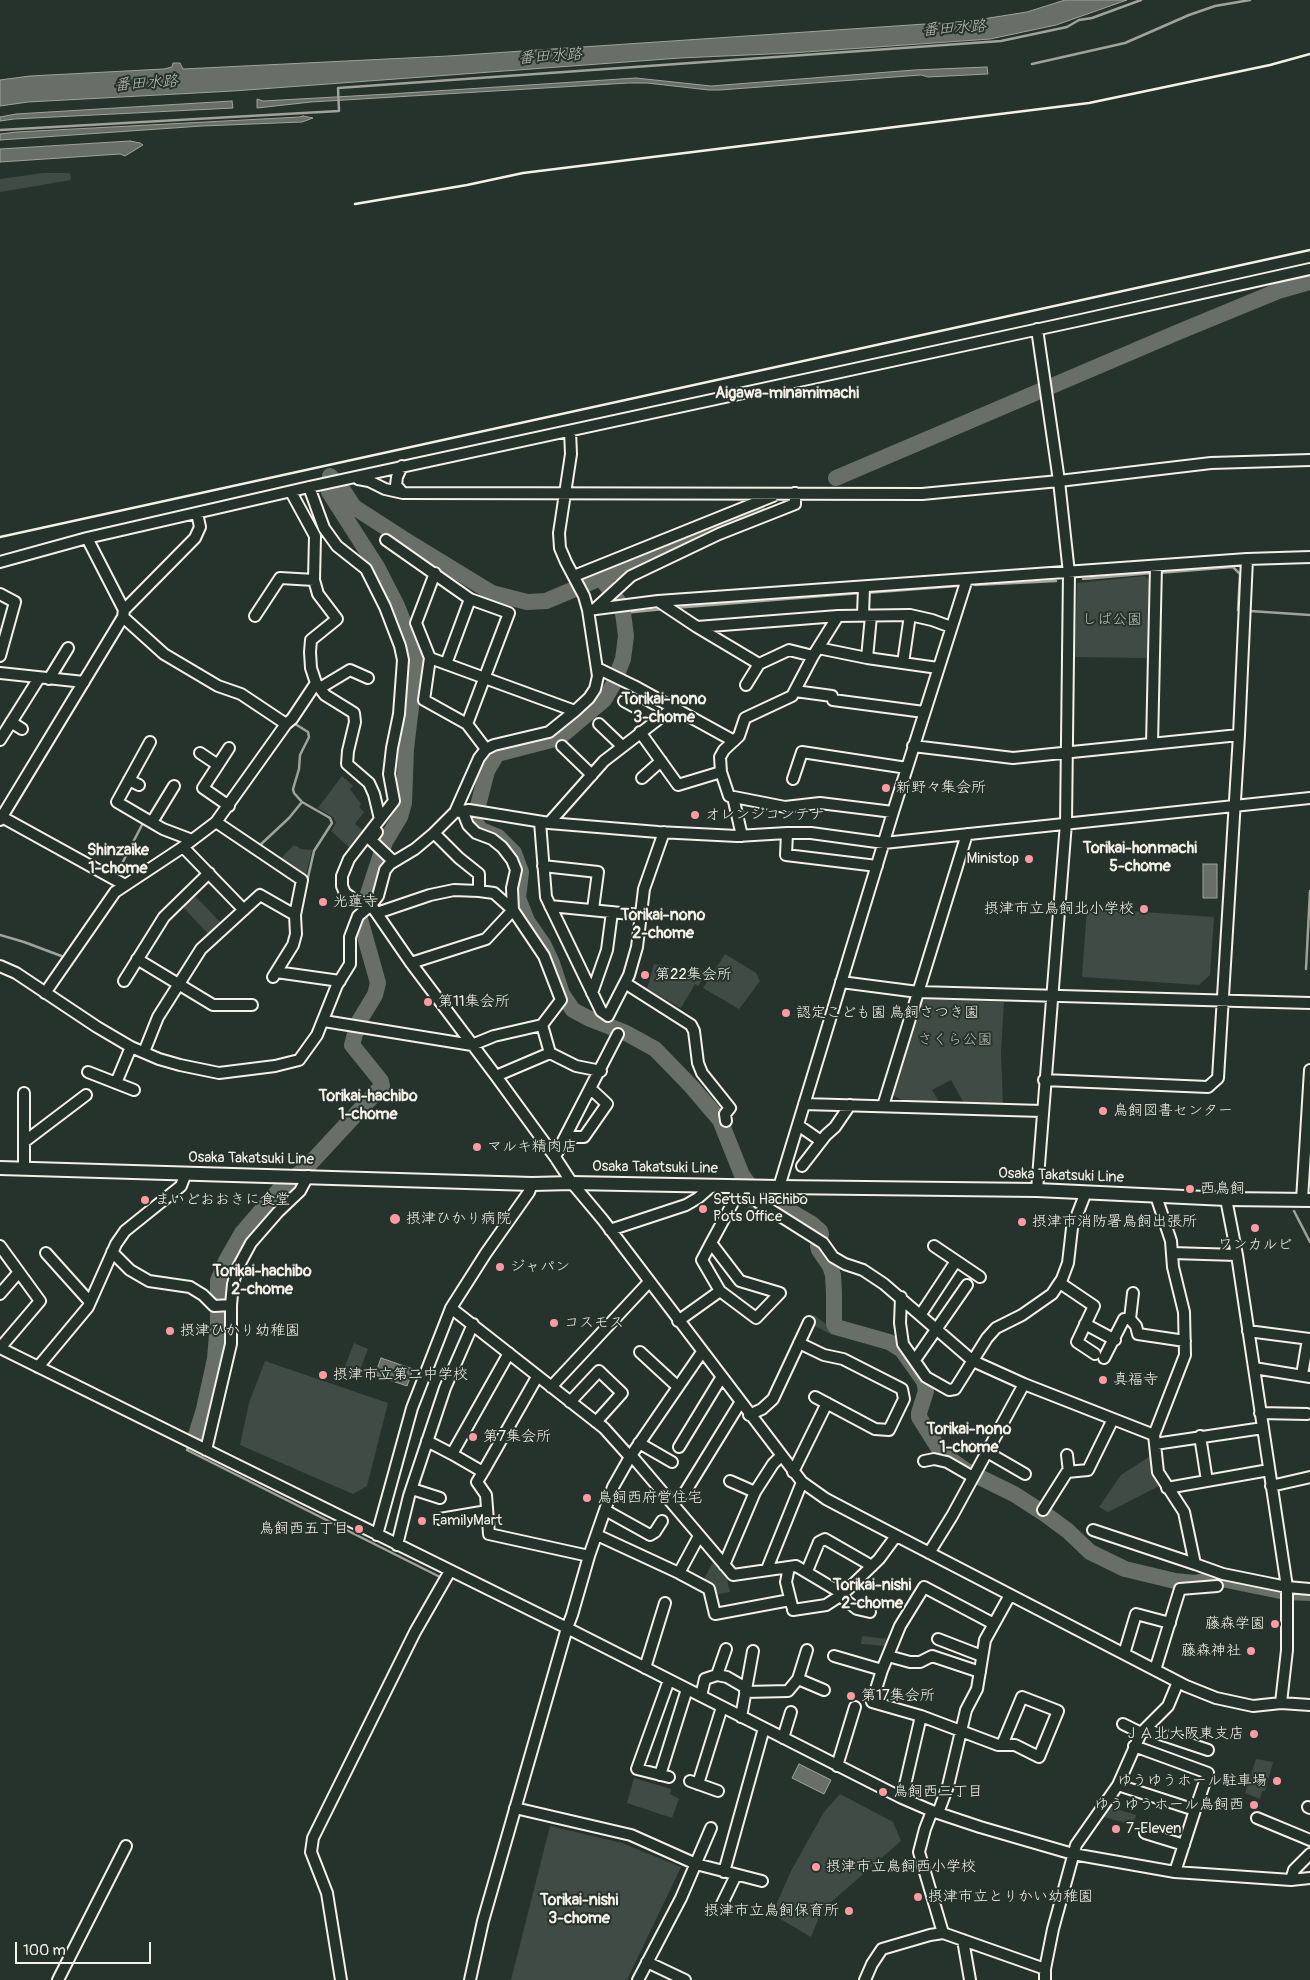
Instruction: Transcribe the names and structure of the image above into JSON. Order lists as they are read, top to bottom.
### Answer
{
  "streets": {
    "main road": ["Osaka Takatsuki Line"]
  },
  "districts": [
    "Aigawa-minamimachi",
    "Torikai-nono 3-chome",
    "Torikai-honmachi 5-chome",
    "Shinzaike 1-chome",
    "Torikai-nono 2-chome",
    "Torikai-hachibo 1-chome",
    "Torikai-hachibo 2-chome",
    "Torikai-nono 1-chome",
    "Torikai-nishi 2-chome",
    "Torikai-nishi 3-chome"
  ],
  "water": ["番田水路"],
  "parks": ["しば公園", "さくら公園"],
  "places": [
    "新野々集会所",
    "オレンジコンテナ",
    "Ministop",
    "光蓮寺",
    "摂津市立鳥飼北小学校",
    "第22集会所",
    "第11集会所",
    "認定こども園 鳥飼さつき園",
    "鳥飼図書センター",
    "マルキ精肉店",
    "西鳥飼",
    "まいどおおきに食堂",
    "Settsu Hachibo Pots Office",
    "摂津ひかり病院",
    "摂津市消防署鳥飼出張所",
    "ワンカルビ",
    "ジャパン",
    "コスモス",
    "摂津ひかり幼稚園",
    "摂津市立第二中学校",
    "真福寺",
    "第7集会所",
    "鳥飼西府営住宅",
    "FamilyMart",
    "鳥飼西五丁目",
    "藤森学園",
    "藤森神社",
    "第17集会所",
    "ＪＡ北大阪東支店",
    "ゆうゆうホール駐車場",
    "鳥飼西三丁目",
    "ゆうゆうホール鳥飼西",
    "7-Eleven",
    "摂津市立鳥飼西小学校",
    "摂津市立とりかい幼稚園",
    "摂津市立鳥飼保育所"
  ],
  "scale_bar": "100 m"
}
